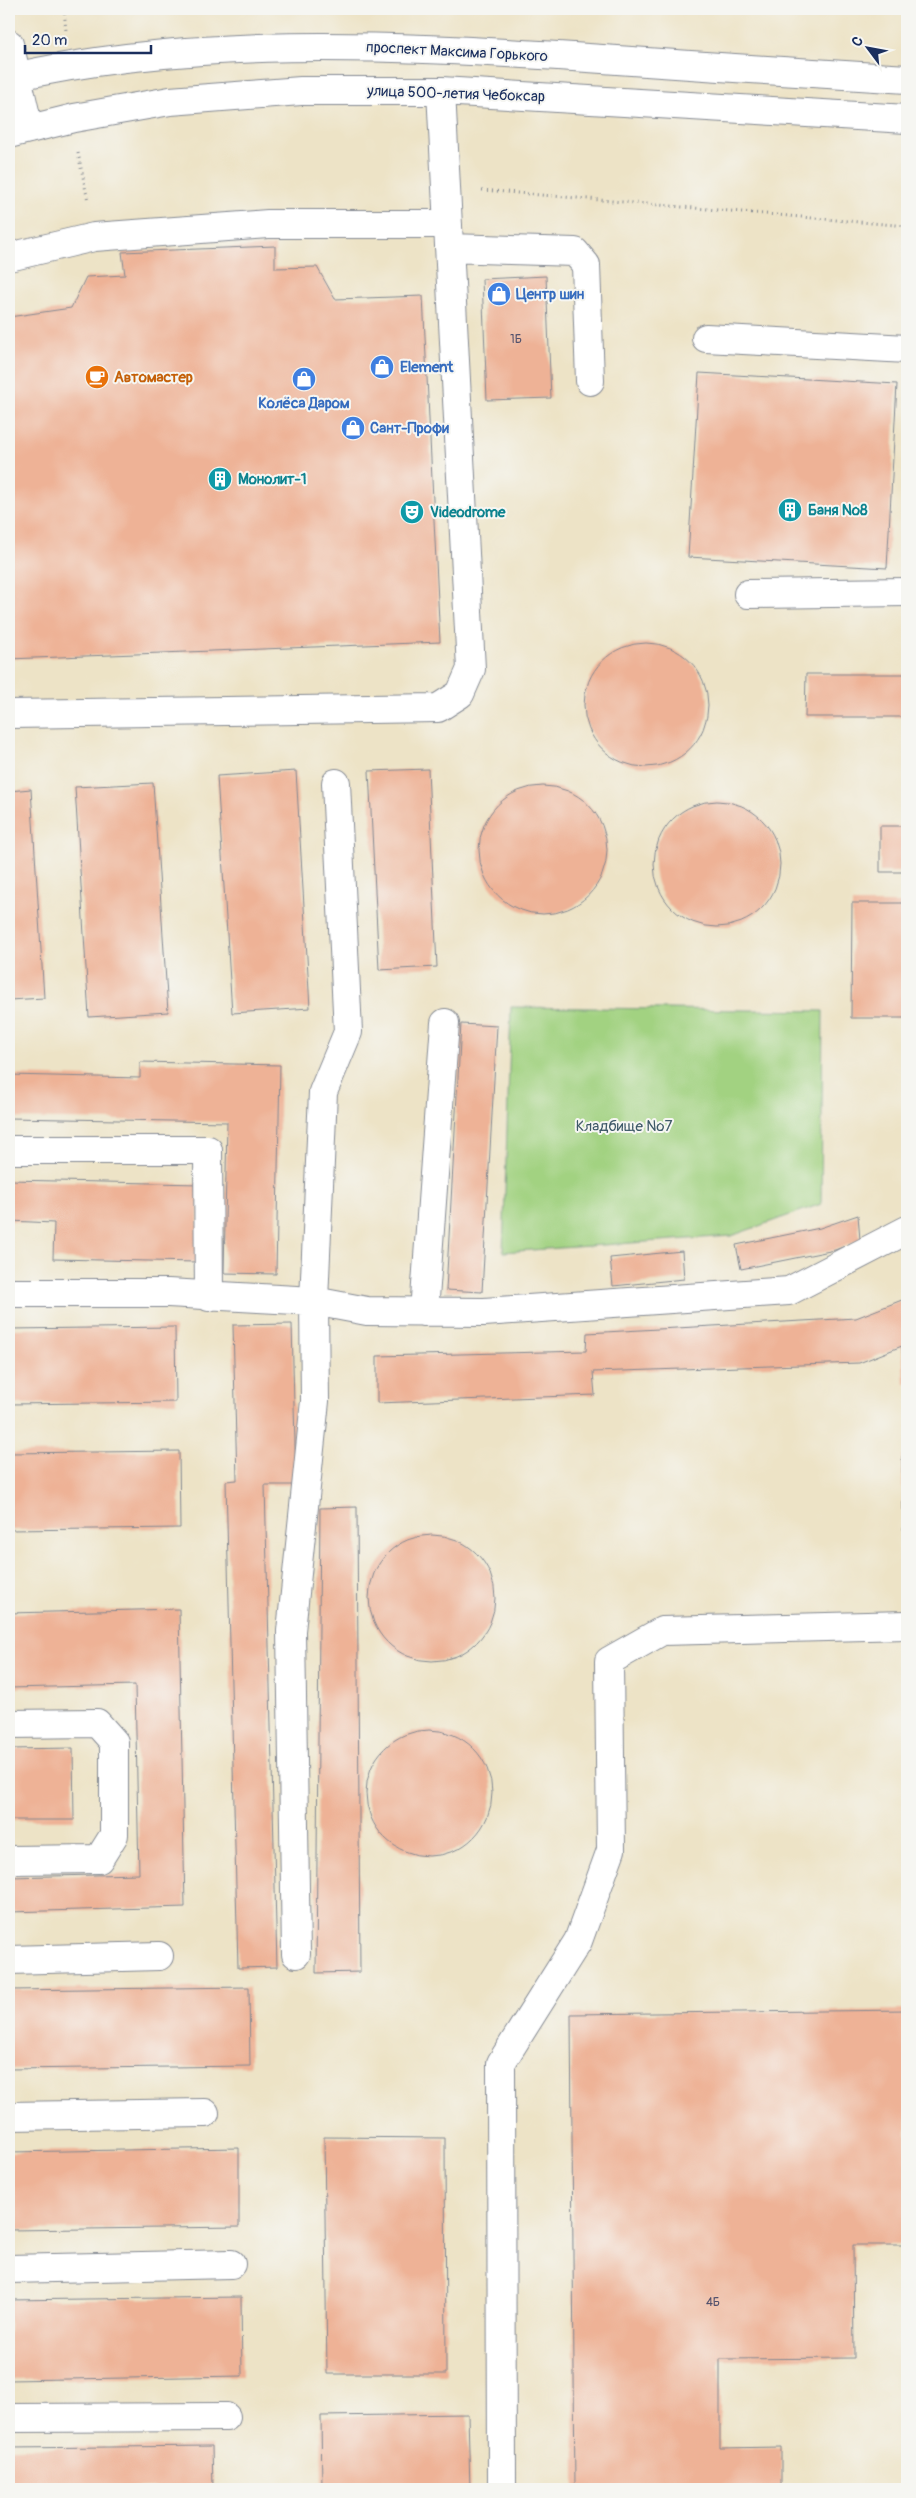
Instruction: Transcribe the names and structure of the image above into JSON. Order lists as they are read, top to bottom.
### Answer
{
  "streets": {
    "main road": ["проспект Максима Горького", "улица 500-летия Чебоксар"]
  },
  "parks": ["Кладбище №7"],
  "places": {
    "shop": [
      "Центр шин",
      "Element",
      "Колёса Даром",
      "Сант-Профи"
    ],
    "cafe": ["Автомастер"],
    "building": ["Монолит-1", "Баня №8"],
    "theatre": ["Videodrome"]
  },
  "house_numbers": ["1Б", "4Б"],
  "scale_bar": "20 m",
  "north": "top left"
}
